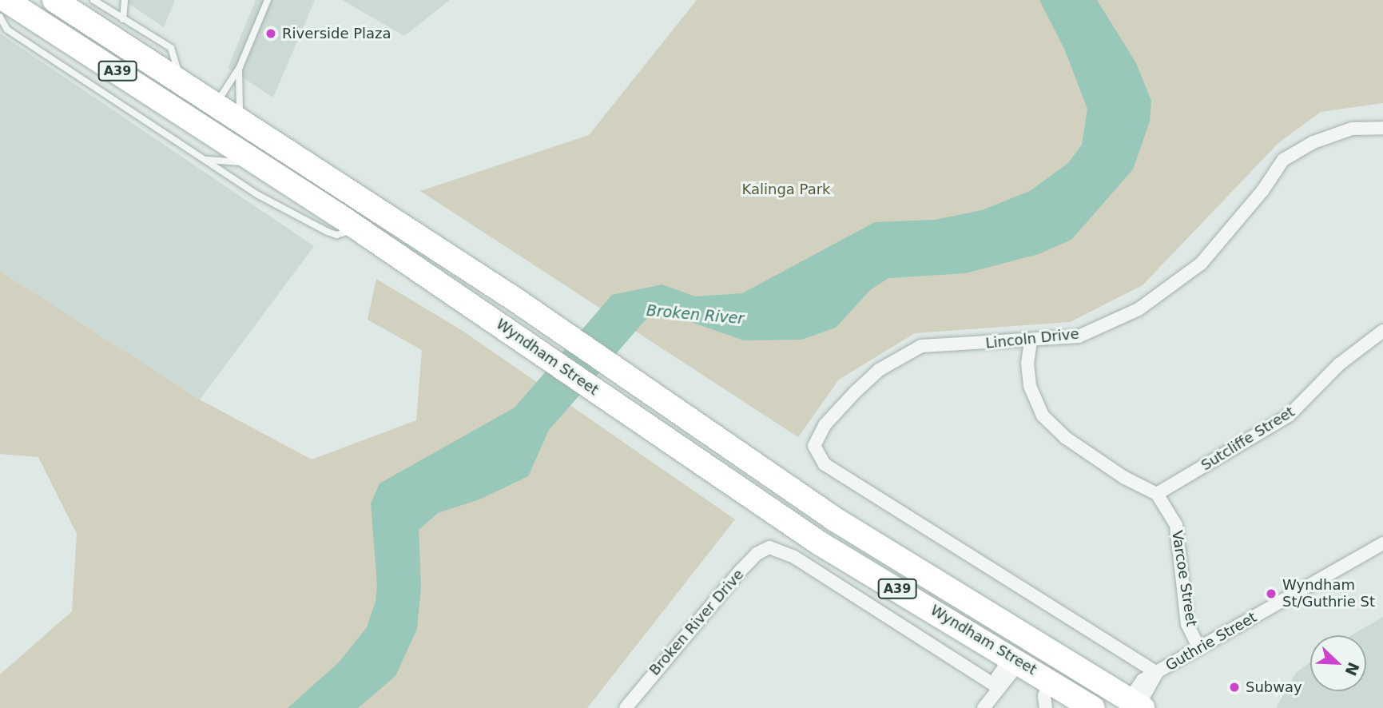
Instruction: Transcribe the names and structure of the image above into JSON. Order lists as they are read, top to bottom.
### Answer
{
  "streets": {
    "highway": ["A39", "Wyndham Street"],
    "street": [
      "Lincoln Drive",
      "Sutcliffe Street",
      "Varcoe Street",
      "Broken River Drive",
      "Guthrie Street"
    ]
  },
  "crossings": [
    ["Lincoln Drive", "Guthrie Street"],
    ["Wyndham Street", "Guthrie Street"],
    ["Sutcliffe Street", "Varcoe Street"],
    ["Varcoe Street", "Guthrie Street"]
  ],
  "water": ["Broken River"],
  "parks": ["Kalinga Park"],
  "places": ["Riverside Plaza", "Wyndham St/Guthrie St", "Subway"],
  "north": "bottom right"
}
